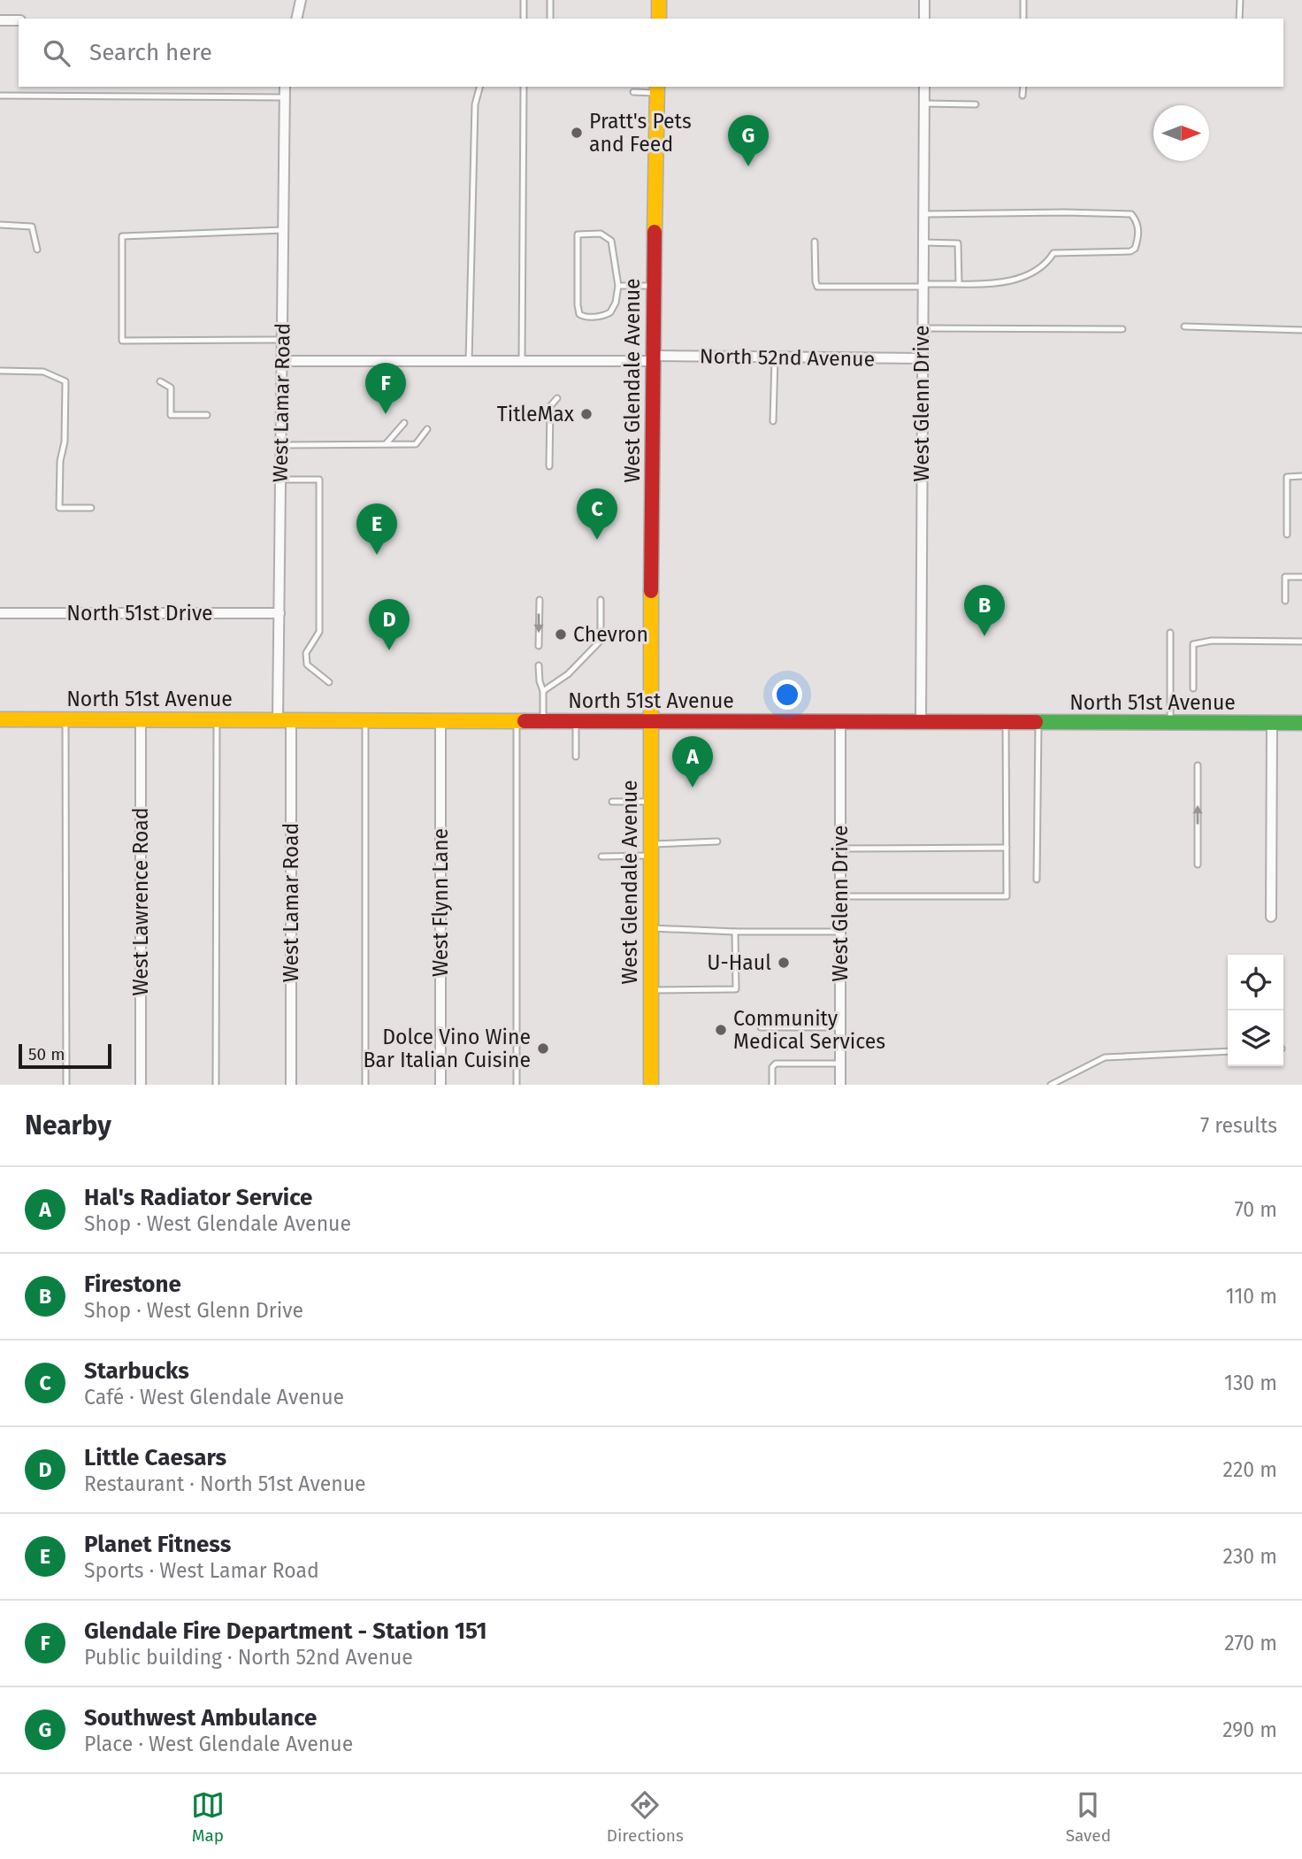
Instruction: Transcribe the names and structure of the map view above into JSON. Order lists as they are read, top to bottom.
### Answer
{
  "streets": {
    "main road": ["West Glendale Avenue", "North 51st Avenue"],
    "street": [
      "North 52nd Avenue",
      "West Lamar Road",
      "West Glenn Drive",
      "North 51st Drive",
      "West Lawrence Road",
      "West Flynn Lane"
    ]
  },
  "crossings": [
    ["North 52nd Avenue", "West Glendale Avenue"],
    ["North 52nd Avenue", "West Lamar Road"],
    ["North 52nd Avenue", "West Glenn Drive"],
    ["West Glendale Avenue", "North 51st Avenue"],
    ["West Lamar Road", "North 51st Drive"],
    ["West Lamar Road", "North 51st Avenue"],
    ["West Glenn Drive", "North 51st Avenue"],
    ["North 51st Avenue", "West Lawrence Road"],
    ["North 51st Avenue", "West Flynn Lane"]
  ],
  "places": [
    "Pratt's Pets and Feed",
    "TitleMax",
    "Chevron",
    "U-Haul",
    "Community Medical Services",
    "Dolce Vino Wine Bar Italian Cuisine"
  ],
  "scale_bar": "50 m",
  "north": "right",
  "page": {
    "search": "Search here",
    "pins": [
      "G",
      "F",
      "C",
      "E",
      "B",
      "D",
      "A"
    ],
    "scale": "50 m",
    "heading": ["Nearby", "7 results"],
    "list": [
      {
        "mark": "A",
        "name": "Hal's Radiator Service",
        "note": "Shop · West Glendale Avenue",
        "value": "70 m"
      },
      {
        "mark": "B",
        "name": "Firestone",
        "note": "Shop · West Glenn Drive",
        "value": "110 m"
      },
      {
        "mark": "C",
        "name": "Starbucks",
        "note": "Café · West Glendale Avenue",
        "value": "130 m"
      },
      {
        "mark": "D",
        "name": "Little Caesars",
        "note": "Restaurant · North 51st Avenue",
        "value": "220 m"
      },
      {
        "mark": "E",
        "name": "Planet Fitness",
        "note": "Sports · West Lamar Road",
        "value": "230 m"
      },
      {
        "mark": "F",
        "name": "Glendale Fire Department - Station 151",
        "note": "Public building · North 52nd Avenue",
        "value": "270 m"
      },
      {
        "mark": "G",
        "name": "Southwest Ambulance",
        "note": "Place · West Glendale Avenue",
        "value": "290 m"
      }
    ],
    "nav": ["Map", "Directions", "Saved"]
  }
}
